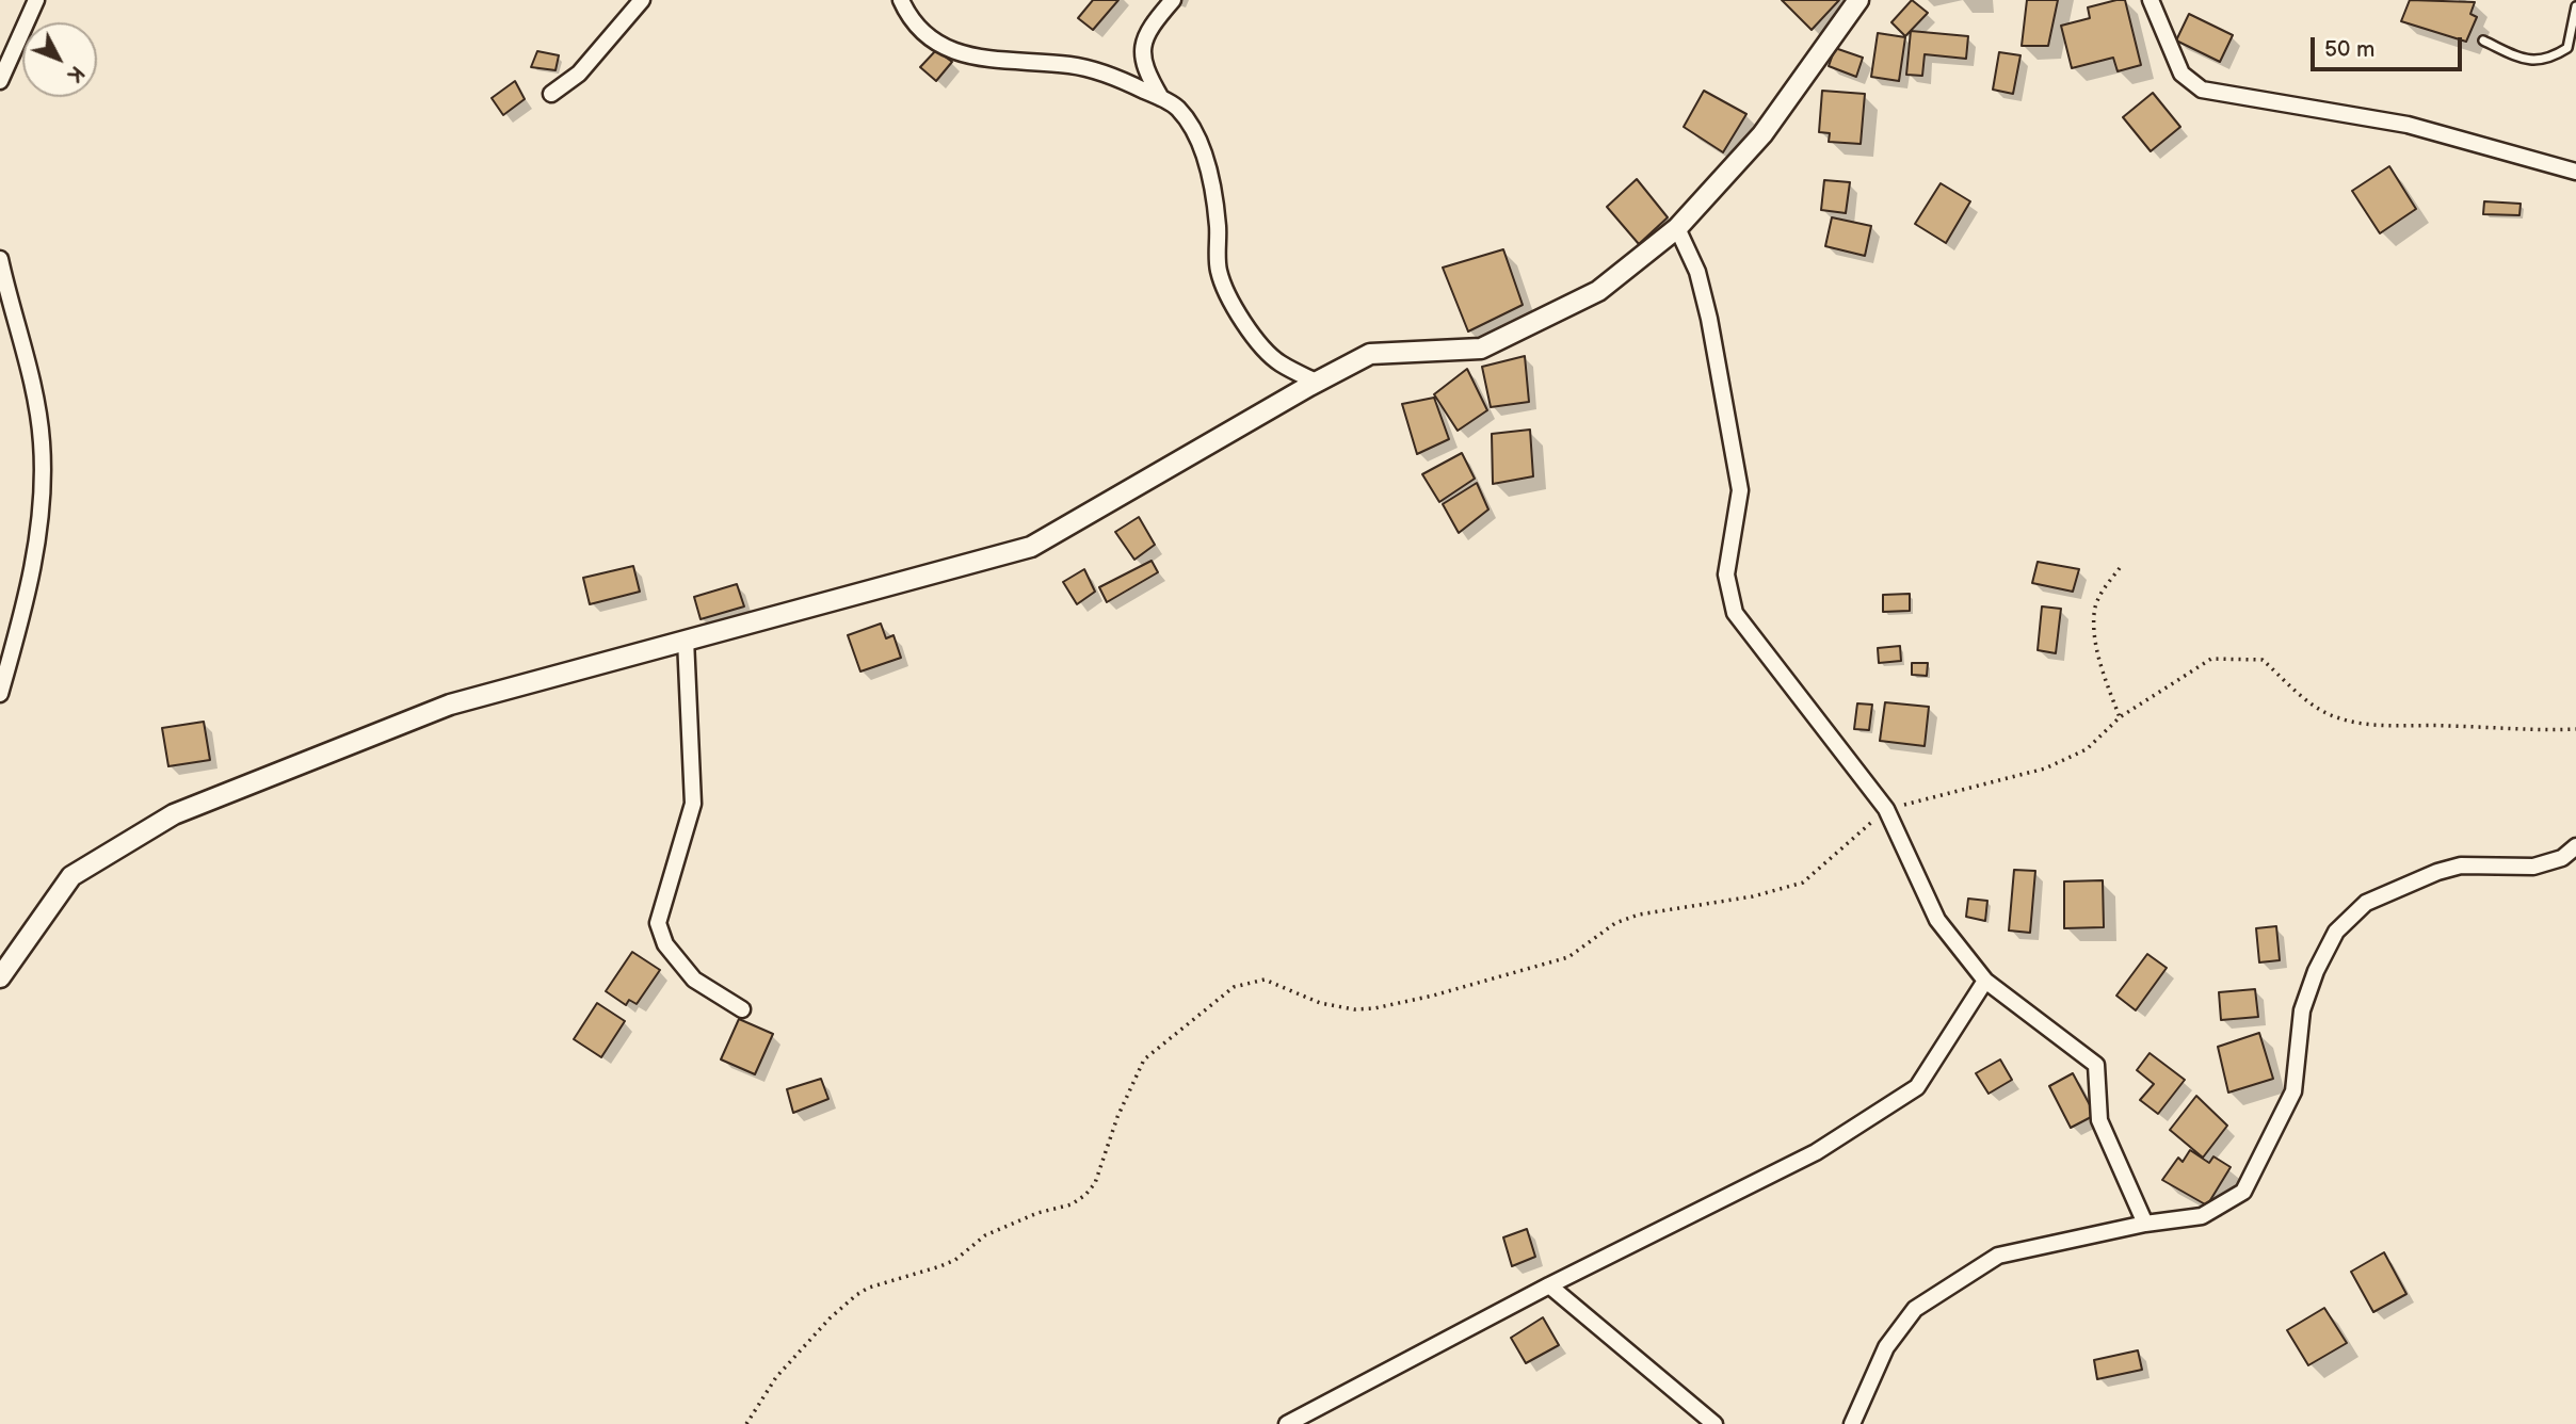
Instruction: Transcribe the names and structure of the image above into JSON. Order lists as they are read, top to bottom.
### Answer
{
  "scale_bar": "50 m",
  "north": "bottom right"
}
